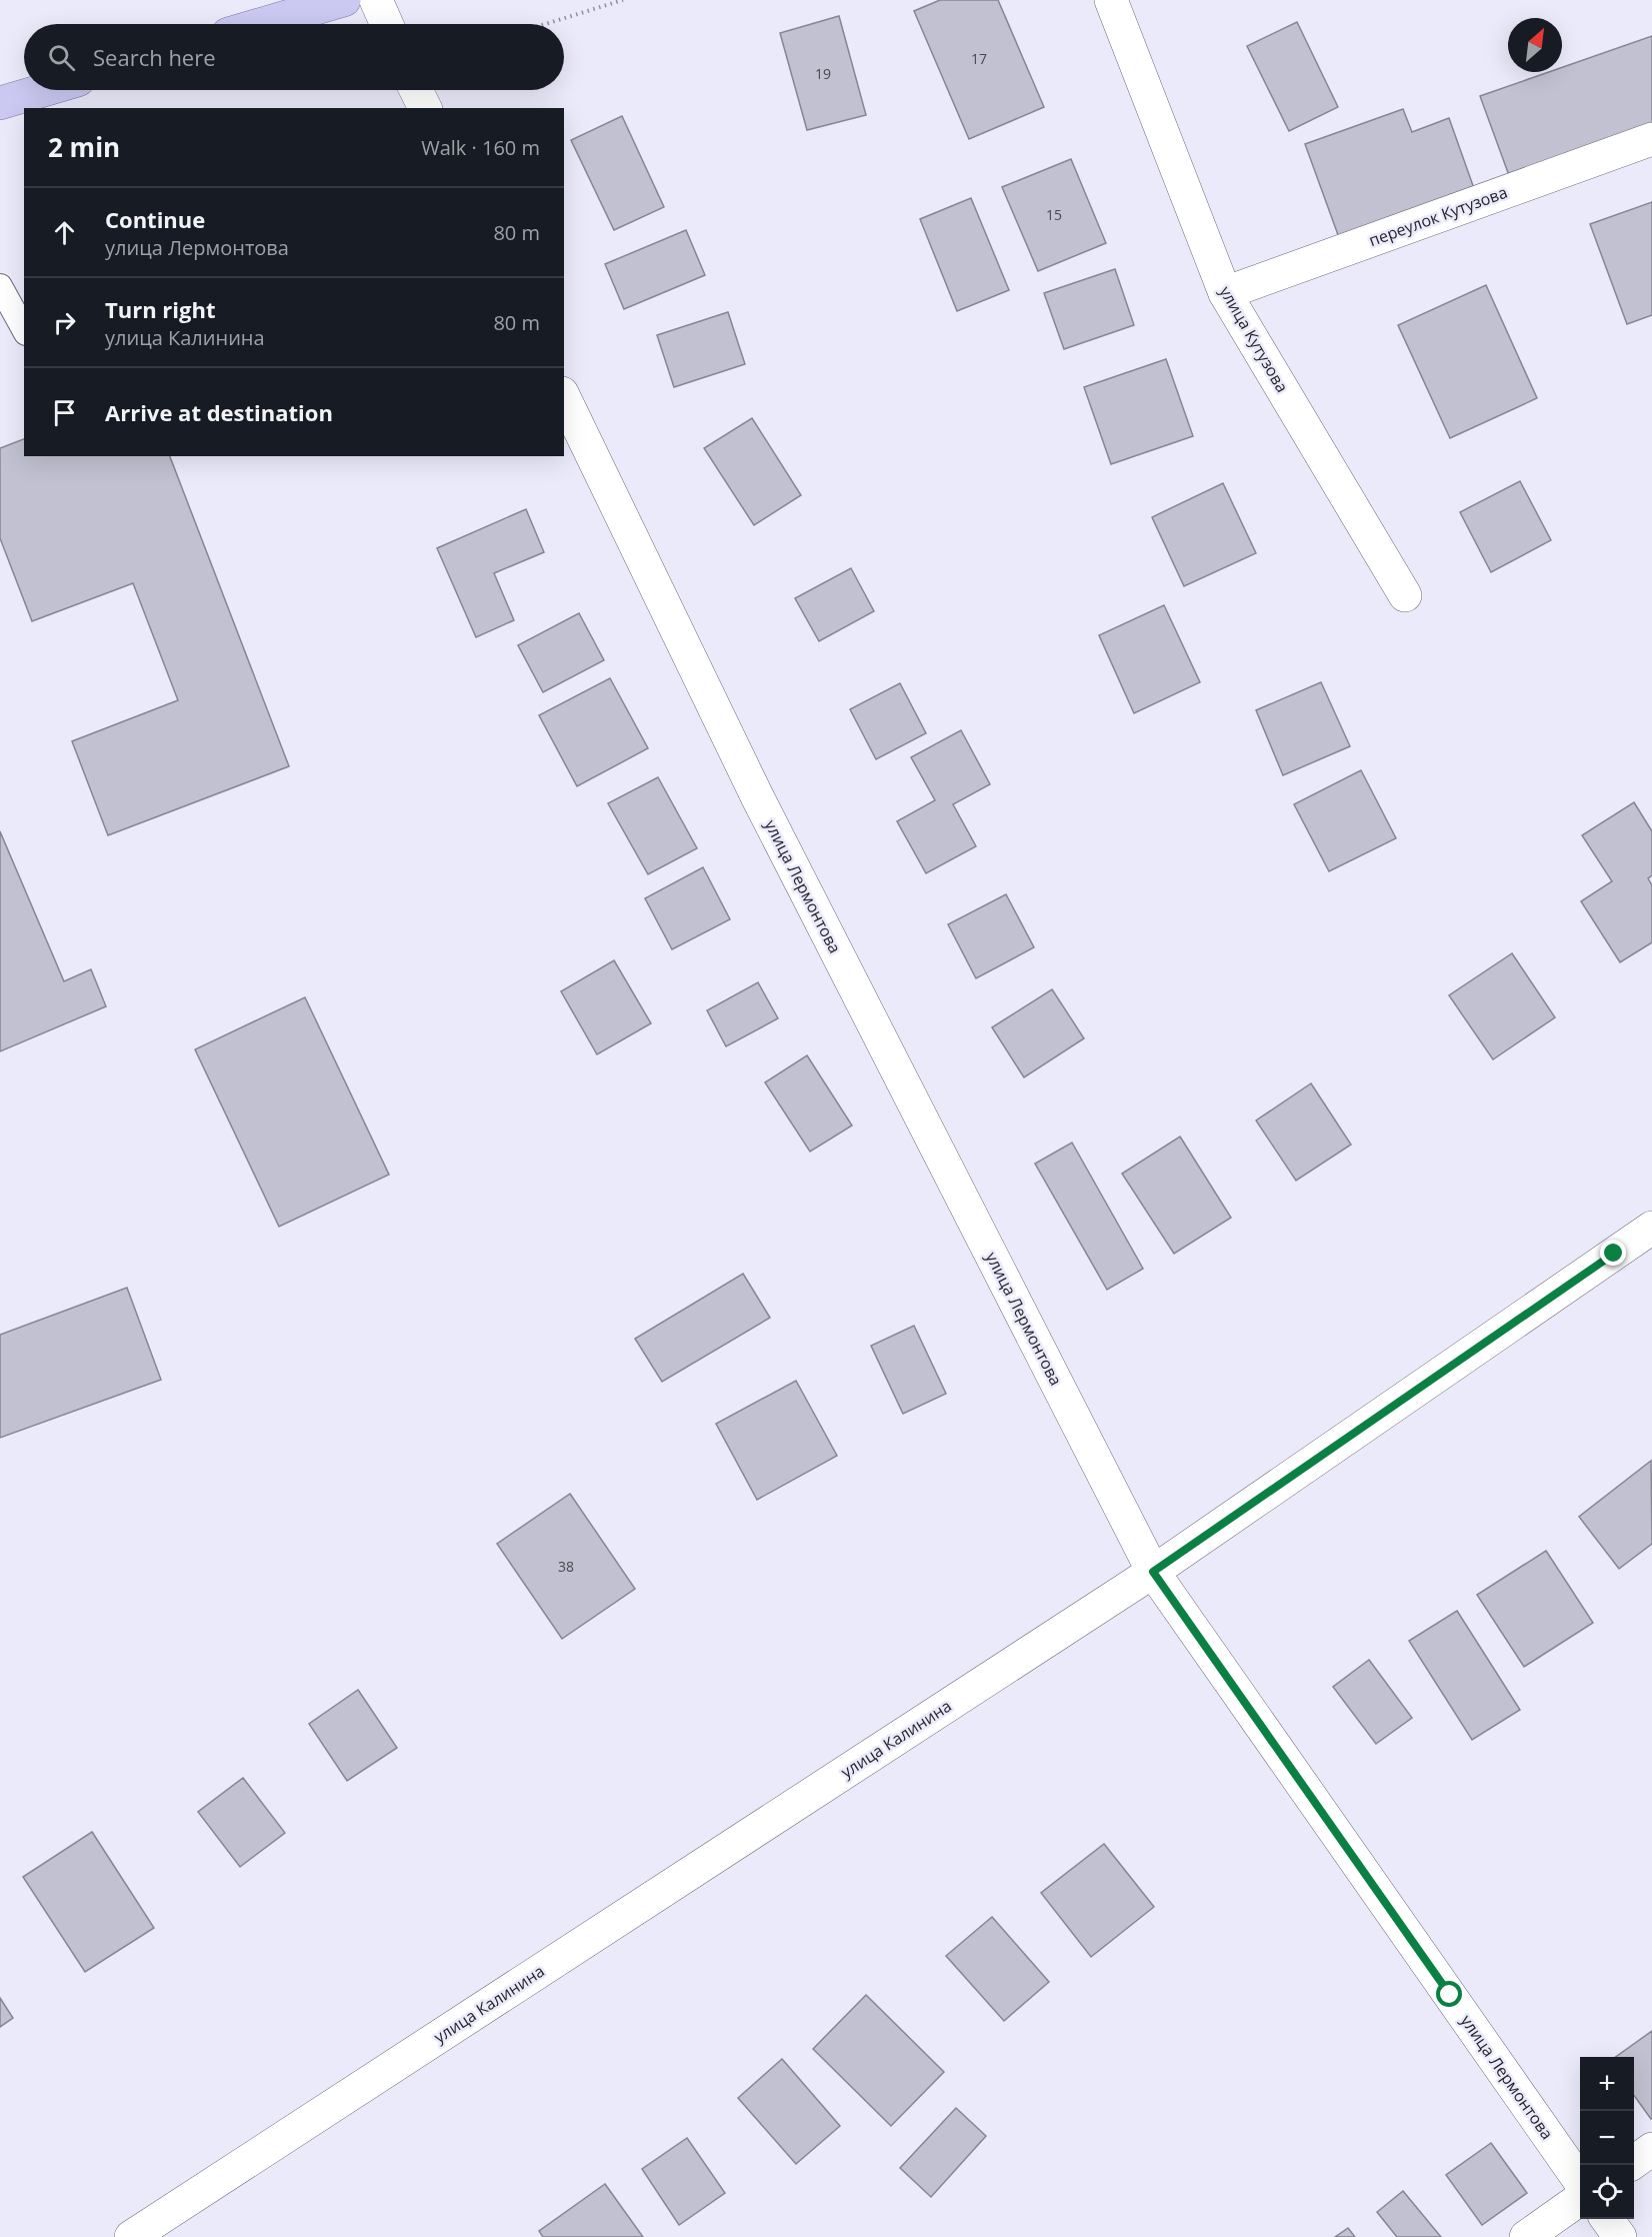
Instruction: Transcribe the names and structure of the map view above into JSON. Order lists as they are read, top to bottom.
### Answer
{
  "streets": {
    "street": [
      "переулок Кутузова",
      "улица Кутузова",
      "улица Лермонтова",
      "улица Калинина"
    ]
  },
  "crossings": [
    ["переулок Кутузова", "улица Кутузова"],
    ["улица Лермонтова", "улица Калинина"]
  ],
  "house_numbers": [
    "17",
    "19",
    "15",
    "38"
  ],
  "north": "top right",
  "page": {
    "search": "Search here",
    "heading": ["2 min", "Walk · 160 m"],
    "list": [
      ["Continue", "улица Лермонтова", "80 m"],
      ["Turn right", "улица Калинина", "80 m"],
      "Arrive at destination"
    ],
    "map_buttons": ["+", "−"]
  }
}
